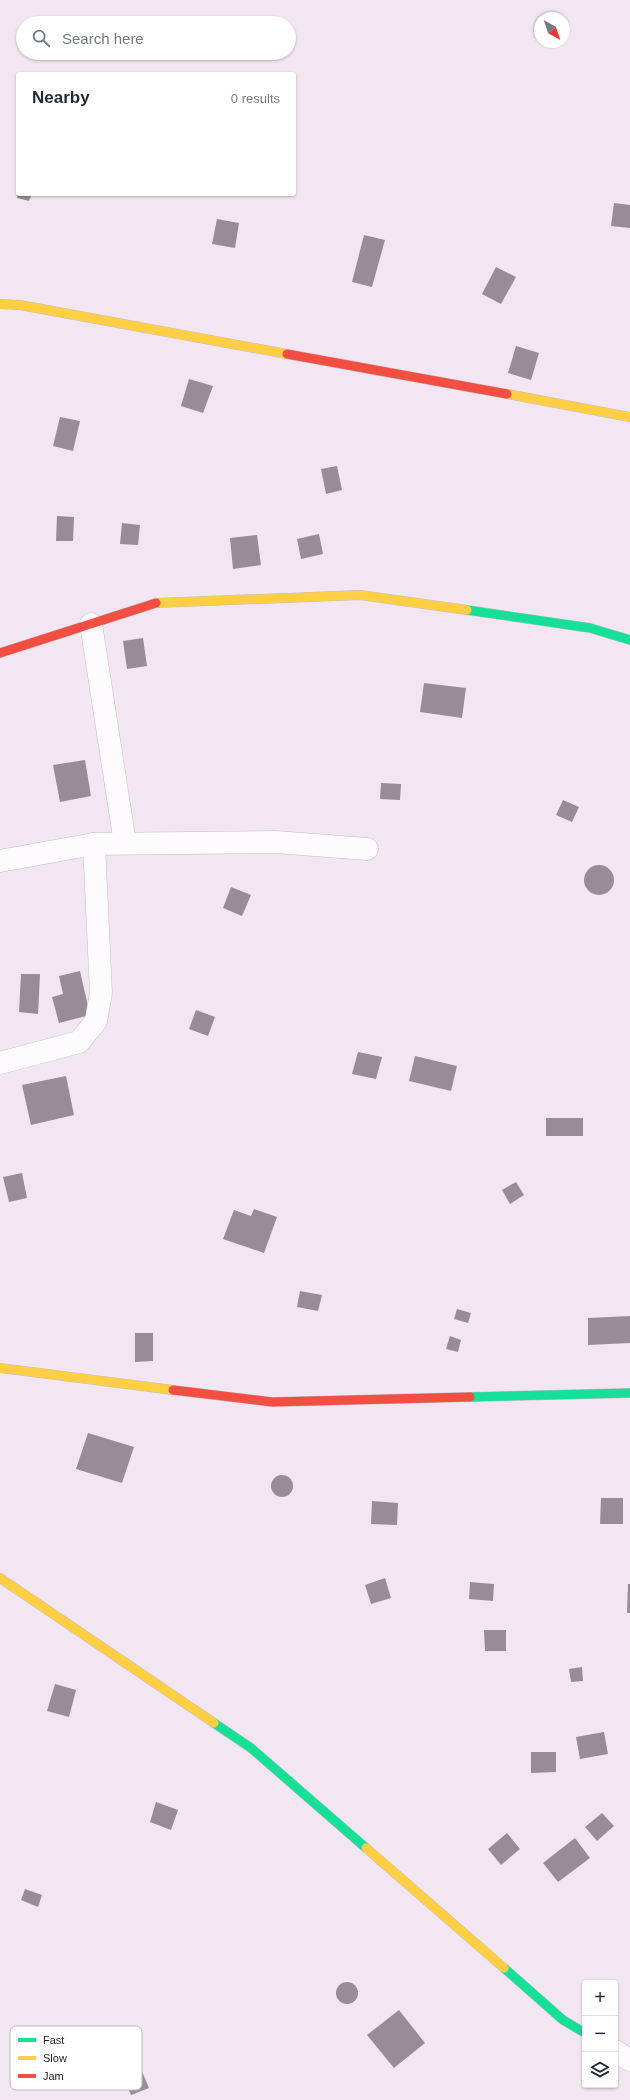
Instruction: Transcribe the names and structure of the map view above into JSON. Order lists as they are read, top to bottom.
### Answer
{
  "legend": ["Fast", "Slow", "Jam"],
  "north": "bottom right",
  "page": {
    "search": "Search here",
    "heading": ["Nearby", "0 results"],
    "map_buttons": ["+", "−"]
  }
}
